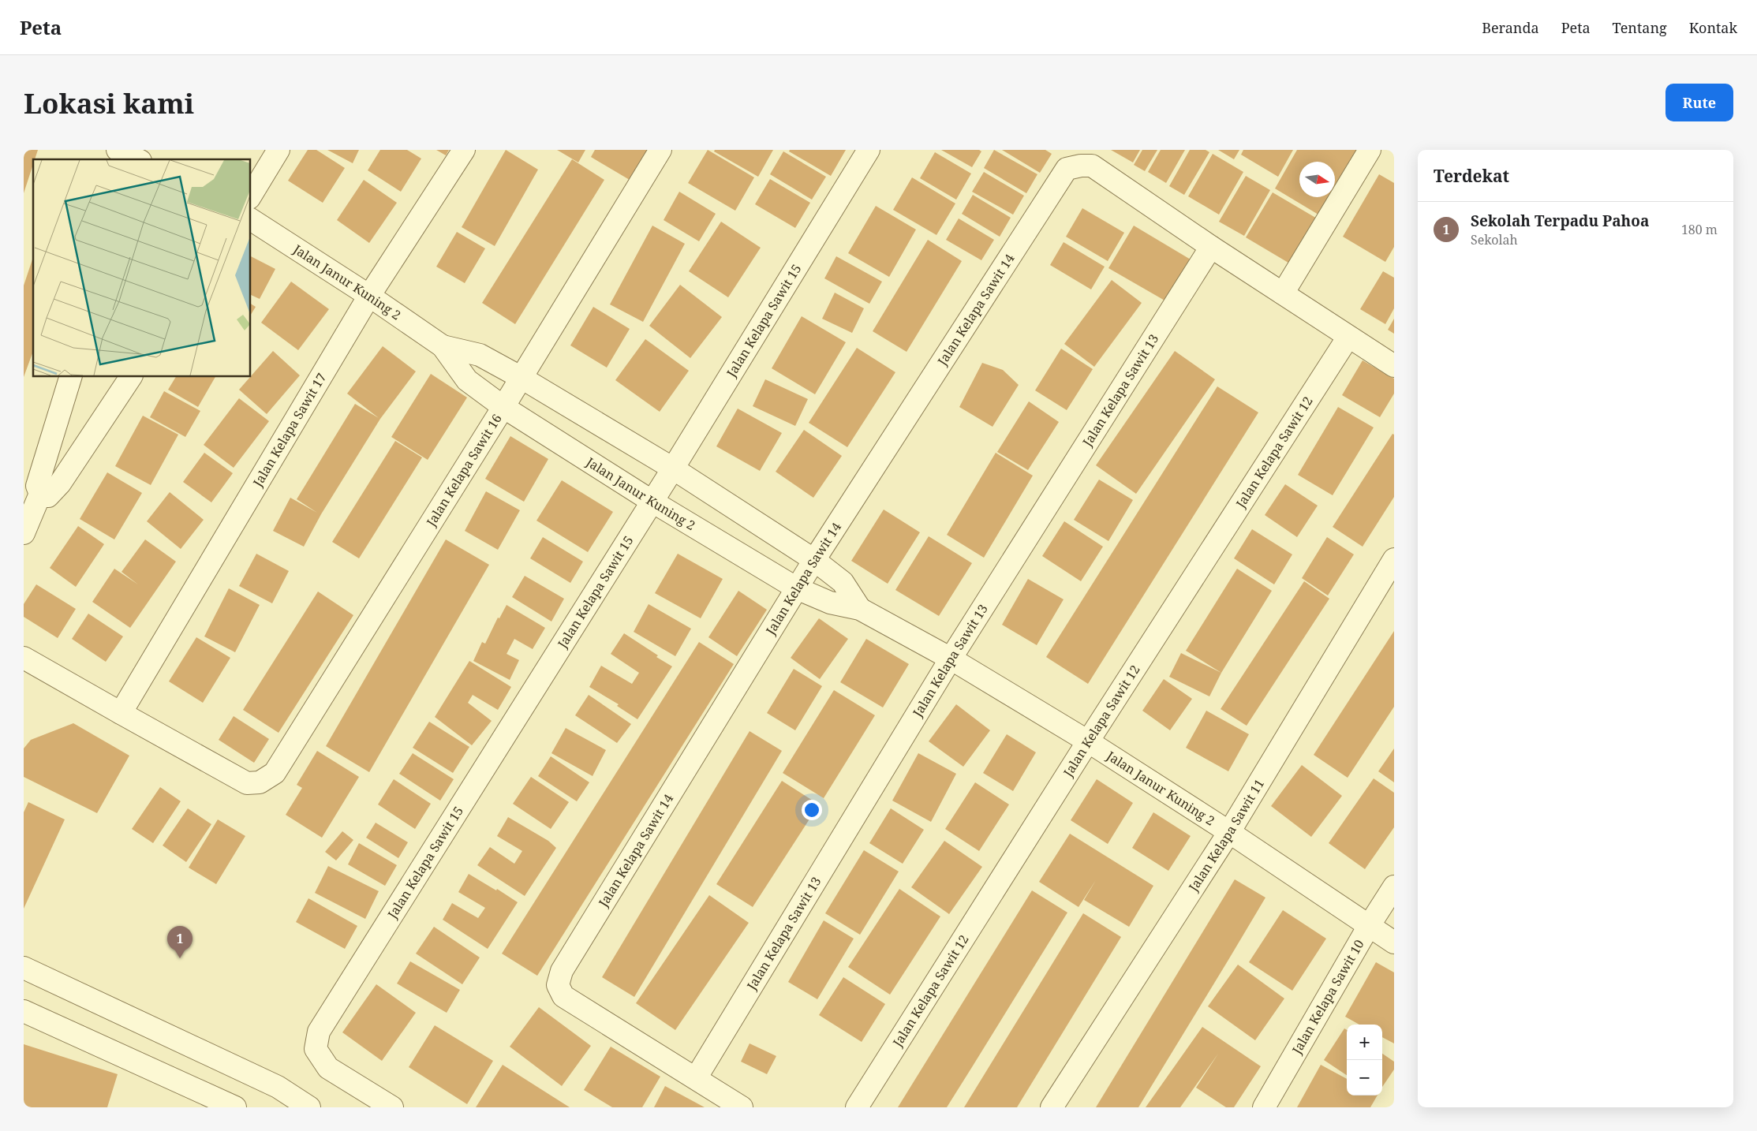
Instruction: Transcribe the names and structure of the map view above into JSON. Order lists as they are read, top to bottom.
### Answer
{
  "streets": {
    "street": [
      "Jalan Janur Kuning 2",
      "Jalan Kelapa Sawit 14",
      "Jalan Kelapa Sawit 15",
      "Jalan Kelapa Sawit 13",
      "Jalan Kelapa Sawit 17",
      "Jalan Kelapa Sawit 12",
      "Jalan Kelapa Sawit 16",
      "Jalan Kelapa Sawit 11",
      "Jalan Kelapa Sawit 10"
    ]
  },
  "crossings": [
    ["Jalan Janur Kuning 2", "Jalan Kelapa Sawit 14"],
    ["Jalan Janur Kuning 2", "Jalan Kelapa Sawit 15"],
    ["Jalan Janur Kuning 2", "Jalan Kelapa Sawit 13"],
    ["Jalan Janur Kuning 2", "Jalan Kelapa Sawit 17"],
    ["Jalan Janur Kuning 2", "Jalan Kelapa Sawit 12"],
    ["Jalan Janur Kuning 2", "Jalan Kelapa Sawit 16"],
    ["Jalan Janur Kuning 2", "Jalan Kelapa Sawit 11"],
    ["Jalan Janur Kuning 2", "Jalan Kelapa Sawit 10"],
    ["Jalan Kelapa Sawit 14", "Jalan Kelapa Sawit 13"],
    ["Jalan Kelapa Sawit 17", "Jalan Kelapa Sawit 16"]
  ],
  "north": "right",
  "page": {
    "header": "Peta",
    "nav": [
      "Beranda",
      "Peta",
      "Tentang",
      "Kontak"
    ],
    "buttons": "Rute",
    "title": "Lokasi kami",
    "heading": "Terdekat",
    "list": [
      {
        "mark": "1",
        "name": "Sekolah Terpadu Pahoa",
        "note": "Sekolah",
        "value": "180 m"
      }
    ],
    "pins": "1",
    "map_buttons": ["+", "−"]
  }
}
